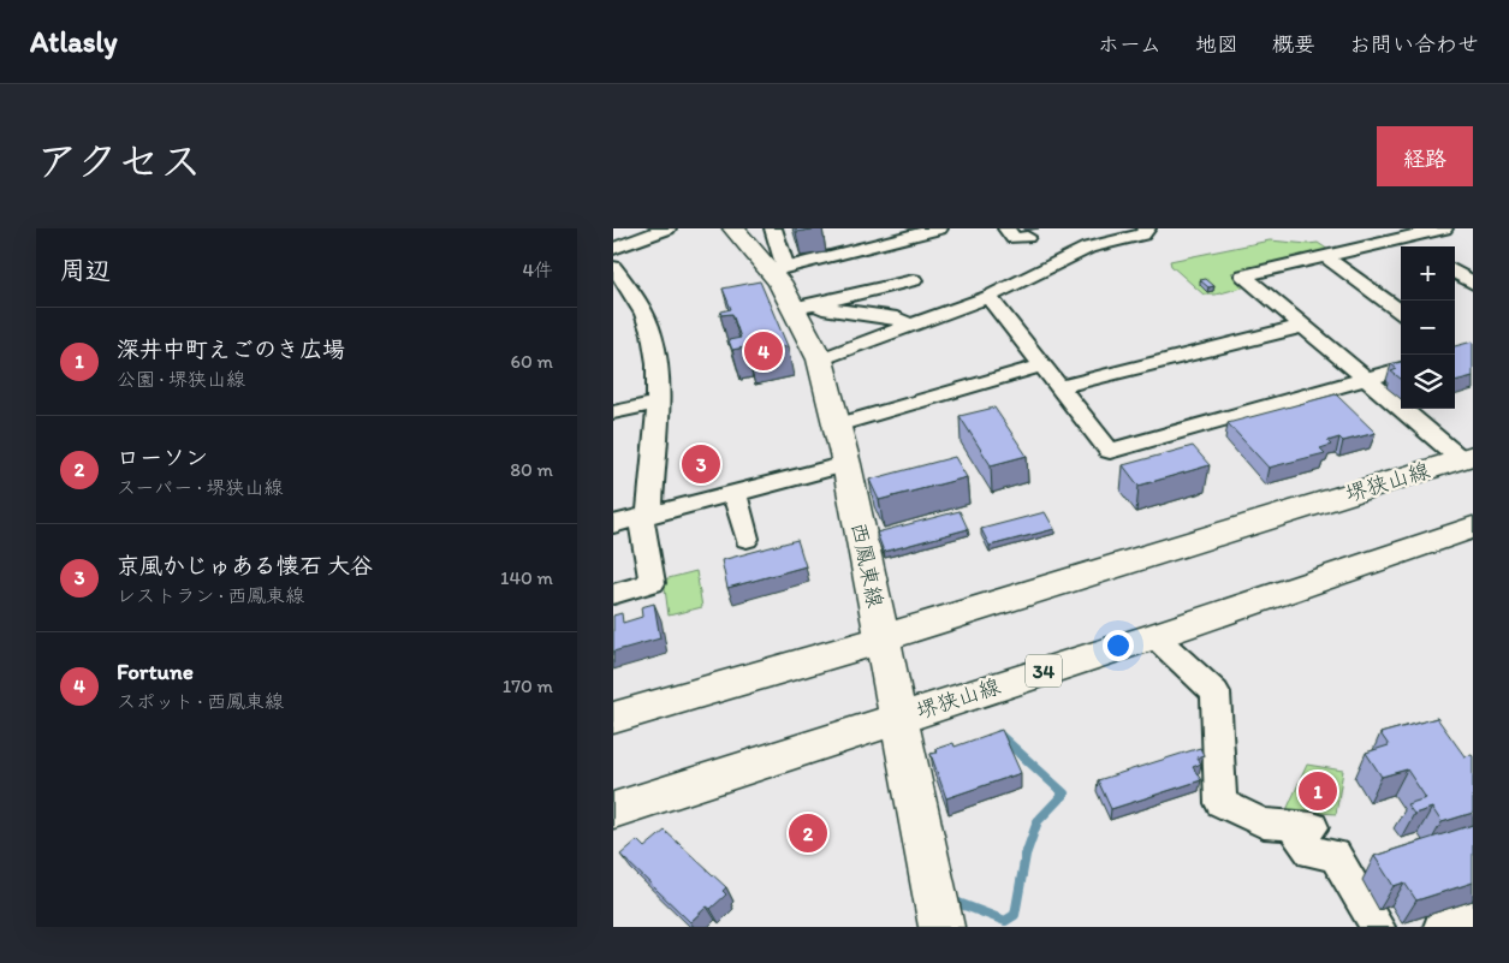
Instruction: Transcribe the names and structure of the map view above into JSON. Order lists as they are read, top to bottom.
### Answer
{
  "streets": {
    "main road": ["堺狭山線", "西鳳東線", "34"]
  },
  "crossings": [
    ["堺狭山線", "西鳳東線"]
  ],
  "page": {
    "header": "Atlasly",
    "nav": [
      "ホーム",
      "地図",
      "概要",
      "お問い合わせ"
    ],
    "title": "アクセス",
    "buttons": "経路",
    "heading": ["周辺", "4件"],
    "map_buttons": ["+", "−"],
    "list": [
      {
        "mark": "1",
        "name": "深井中町えごのき広場",
        "note": "公園 · 堺狭山線",
        "value": "60 m"
      },
      {
        "mark": "2",
        "name": "ローソン",
        "note": "スーパー · 堺狭山線",
        "value": "80 m"
      },
      {
        "mark": "3",
        "name": "京風かじゅある懐石 大谷",
        "note": "レストラン · 西鳳東線",
        "value": "140 m"
      },
      {
        "mark": "4",
        "name": "Fortune",
        "note": "スポット · 西鳳東線",
        "value": "170 m"
      }
    ],
    "pins": [
      "4",
      "3",
      "1",
      "2"
    ]
  }
}
